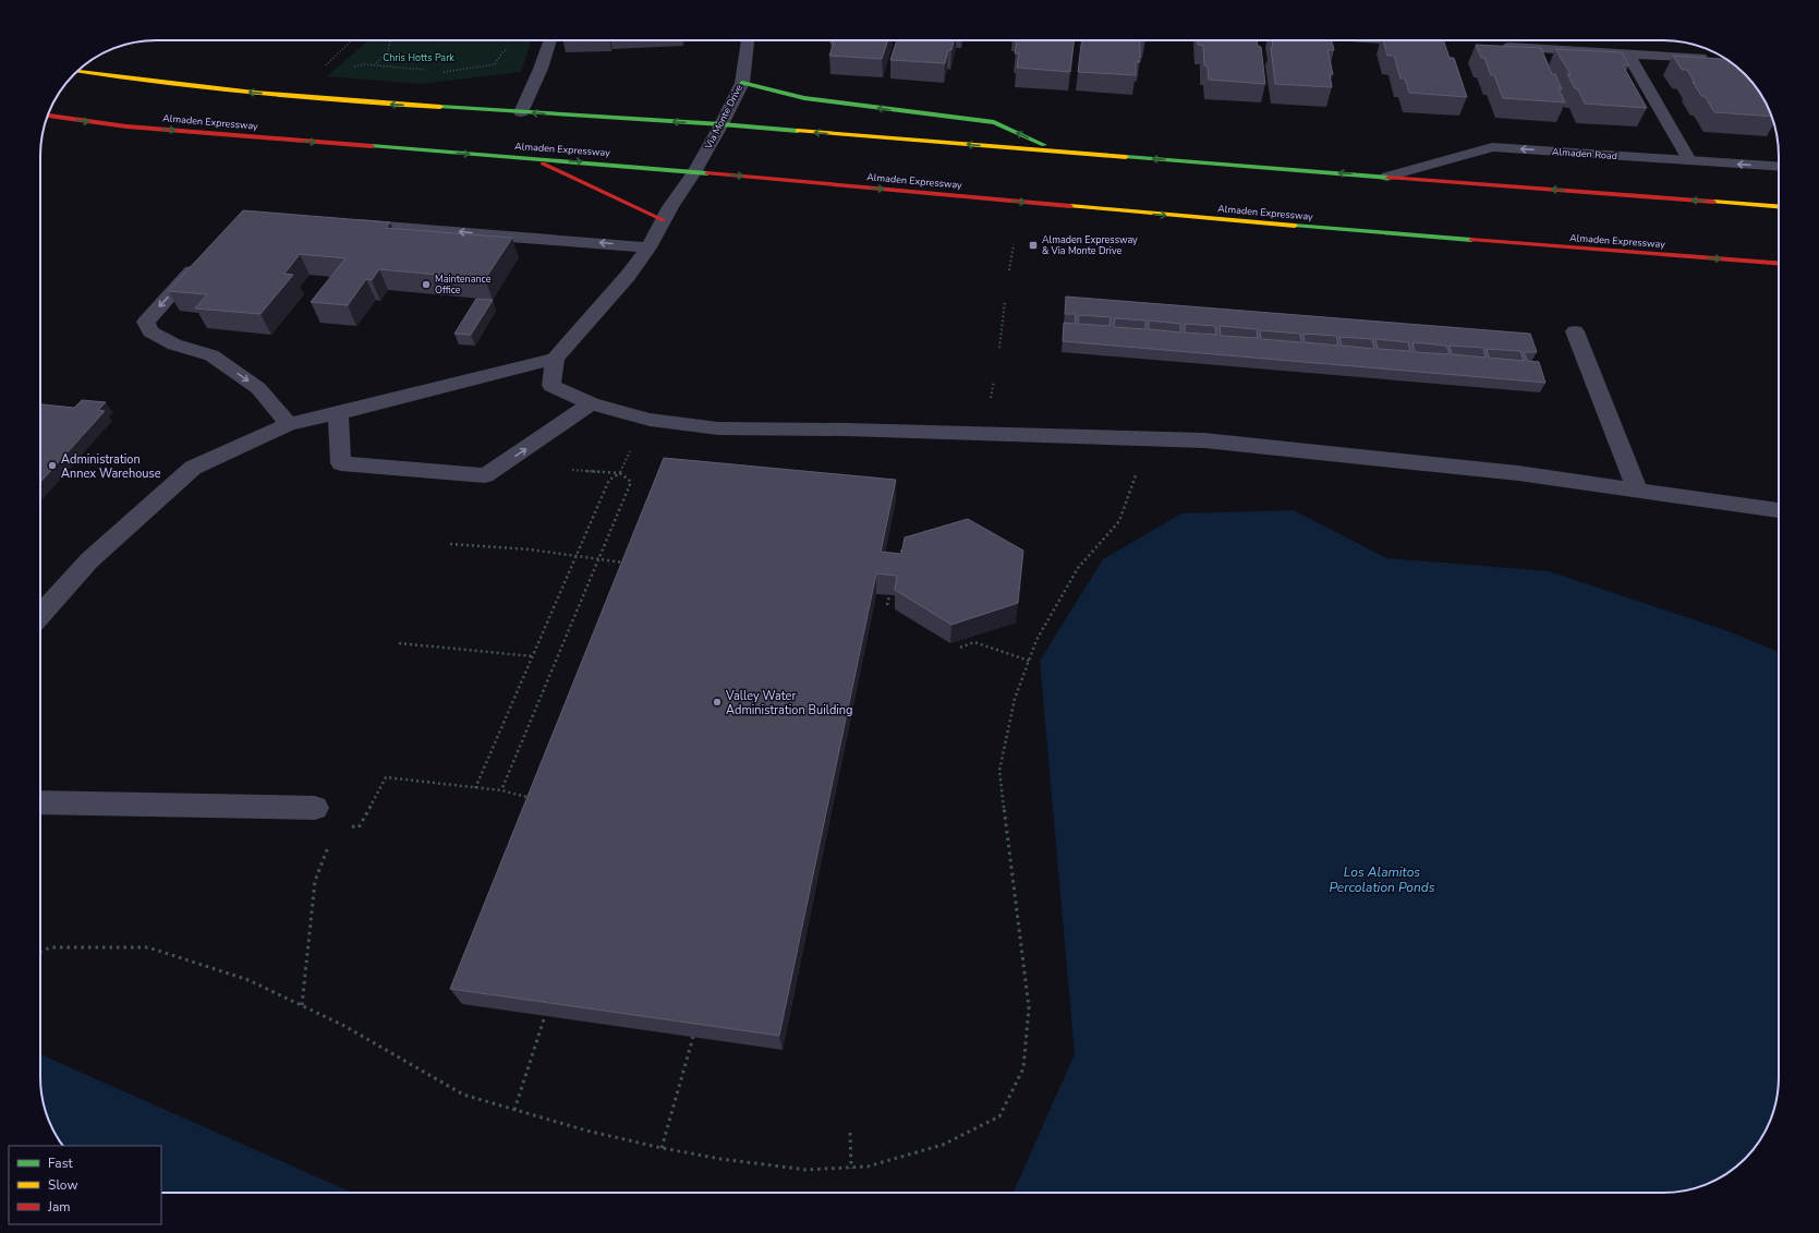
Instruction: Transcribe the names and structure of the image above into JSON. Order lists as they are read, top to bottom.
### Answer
{
  "streets": {
    "main road": ["Almaden Expressway"],
    "street": ["Via Monte Drive", "Almaden Road"]
  },
  "crossings": [
    ["Via Monte Drive", "Almaden Expressway"]
  ],
  "water": ["Los Alamitos Percolation Ponds"],
  "parks": ["Chris Hotts Park"],
  "places": {
    "transit": ["Almaden Expressway & Via Monte Drive"],
    "other": ["Maintenance Office", "Administration Annex Warehouse", "Valley Water Administration Building"]
  },
  "legend": ["Fast", "Slow", "Jam"]
}
